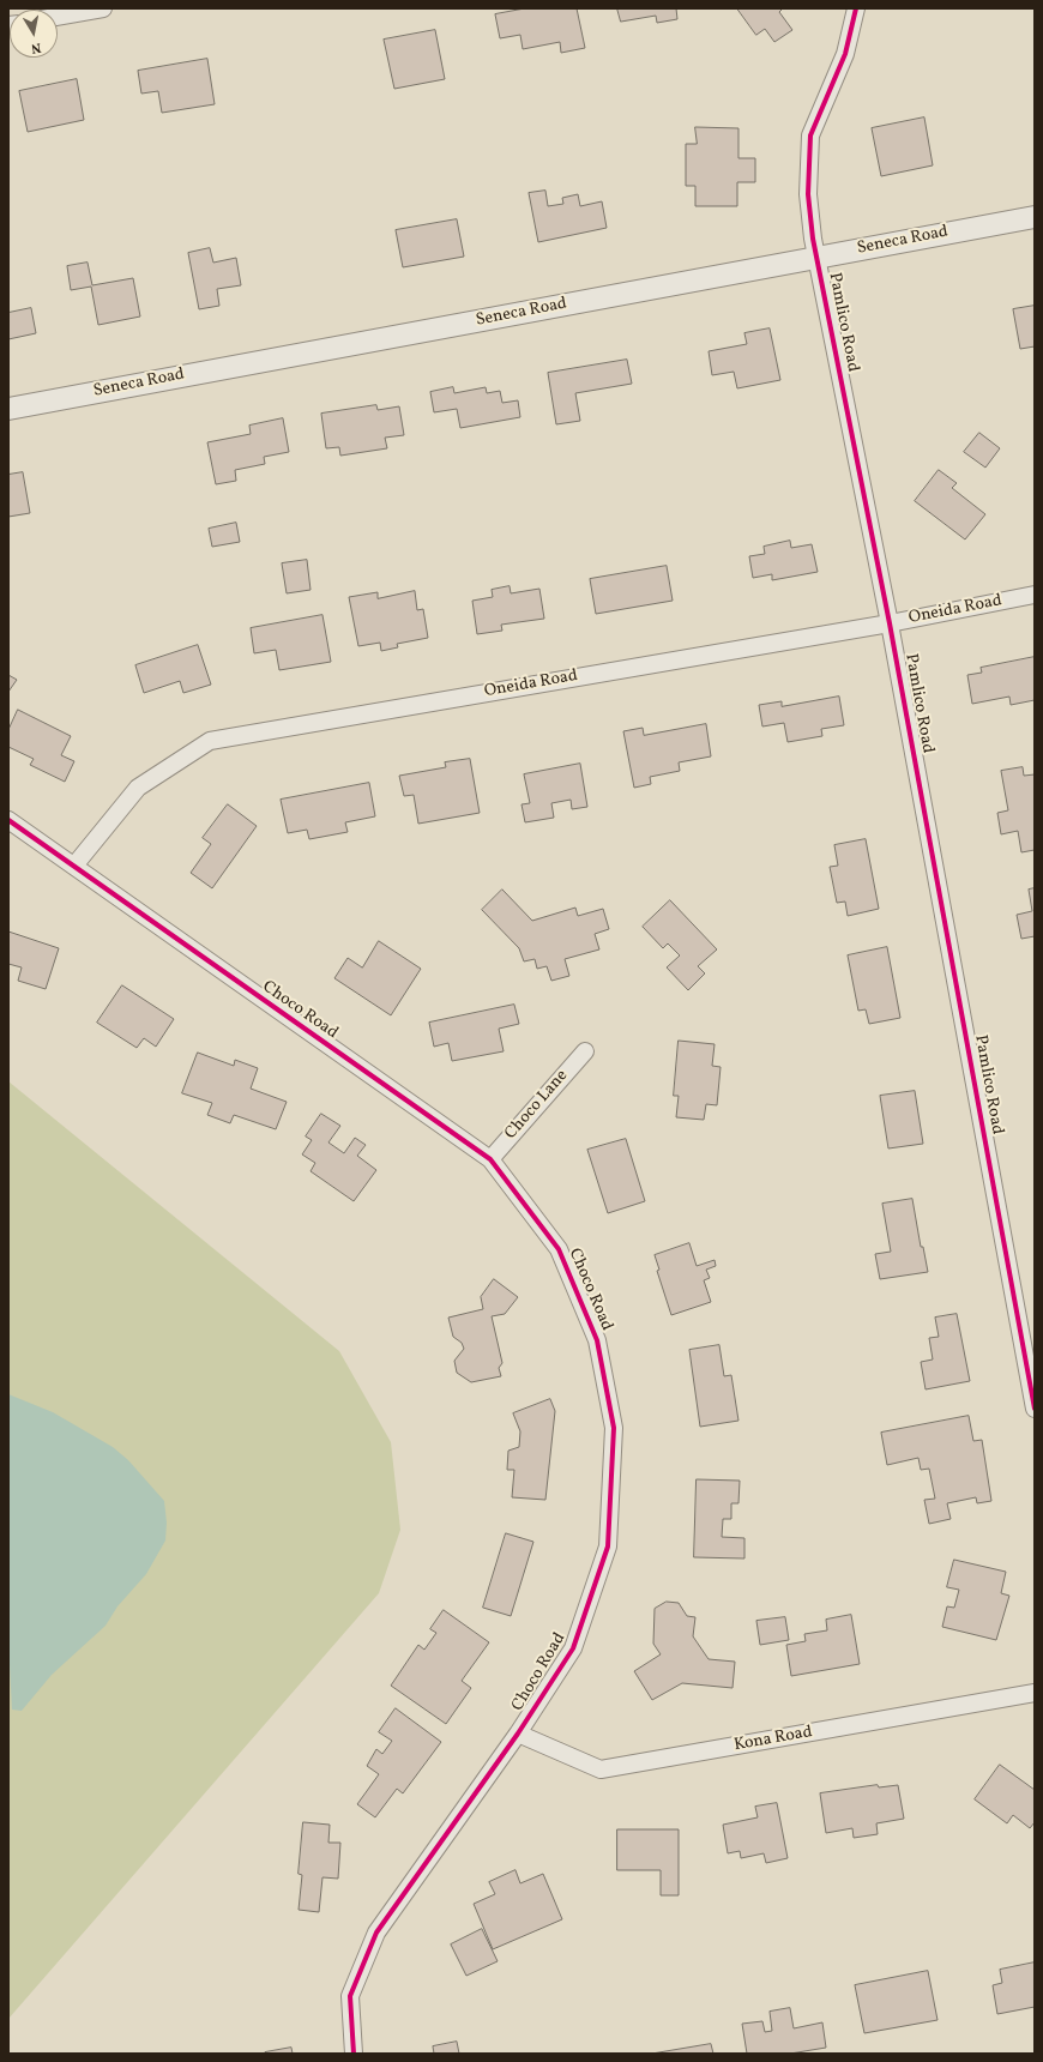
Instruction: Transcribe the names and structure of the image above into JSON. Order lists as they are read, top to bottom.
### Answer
{
  "streets": {
    "street": [
      "Seneca Road",
      "Pamlico Road",
      "Oneida Road",
      "Choco Road",
      "Choco Lane",
      "Kona Road"
    ]
  },
  "crossings": [
    ["Seneca Road", "Pamlico Road"],
    ["Pamlico Road", "Oneida Road"],
    ["Oneida Road", "Choco Road"],
    ["Choco Road", "Choco Lane"],
    ["Choco Road", "Kona Road"]
  ],
  "north": "bottom"
}
